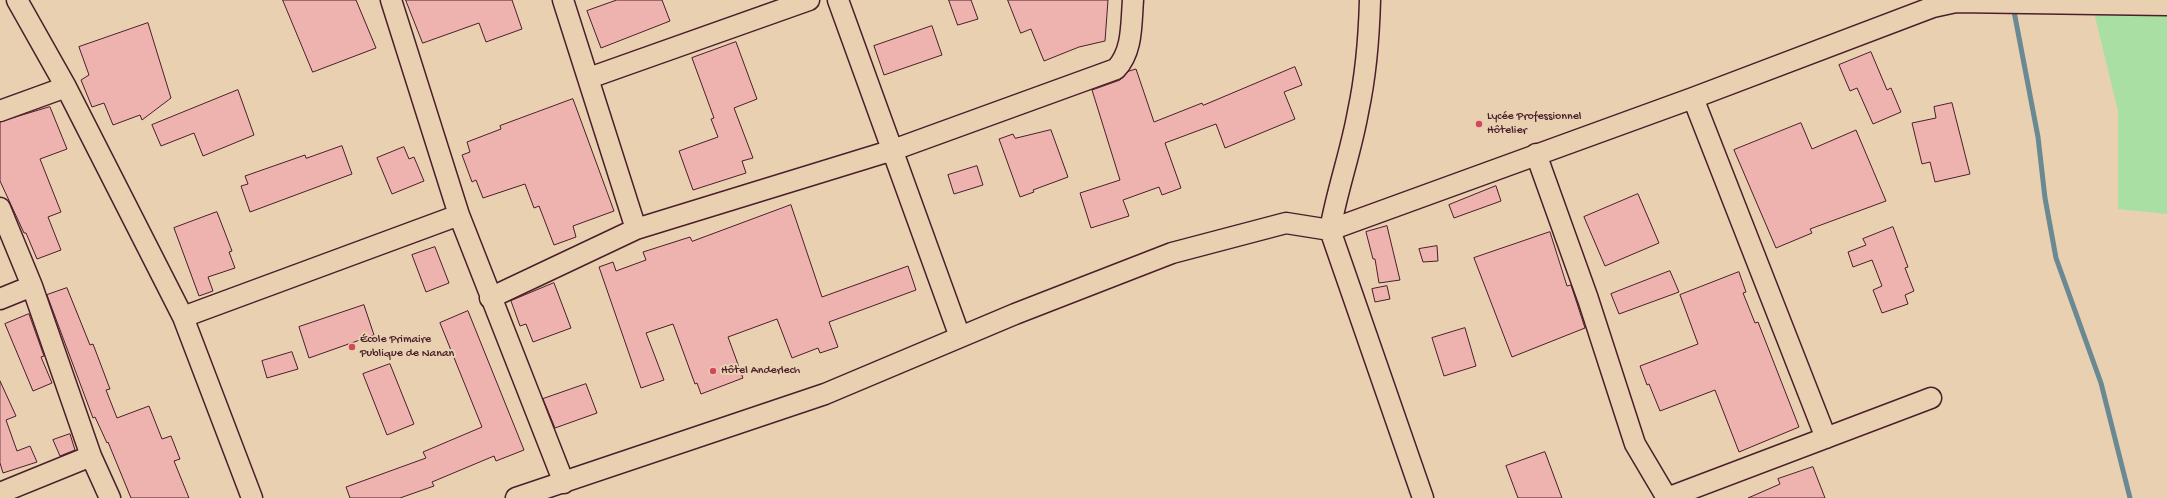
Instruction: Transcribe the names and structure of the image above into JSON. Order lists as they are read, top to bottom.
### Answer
{
  "places": ["Lycée Professionnel Hôtelier", "École Primaire Publique de Nanan", "Hôtel Anderlech"]
}
